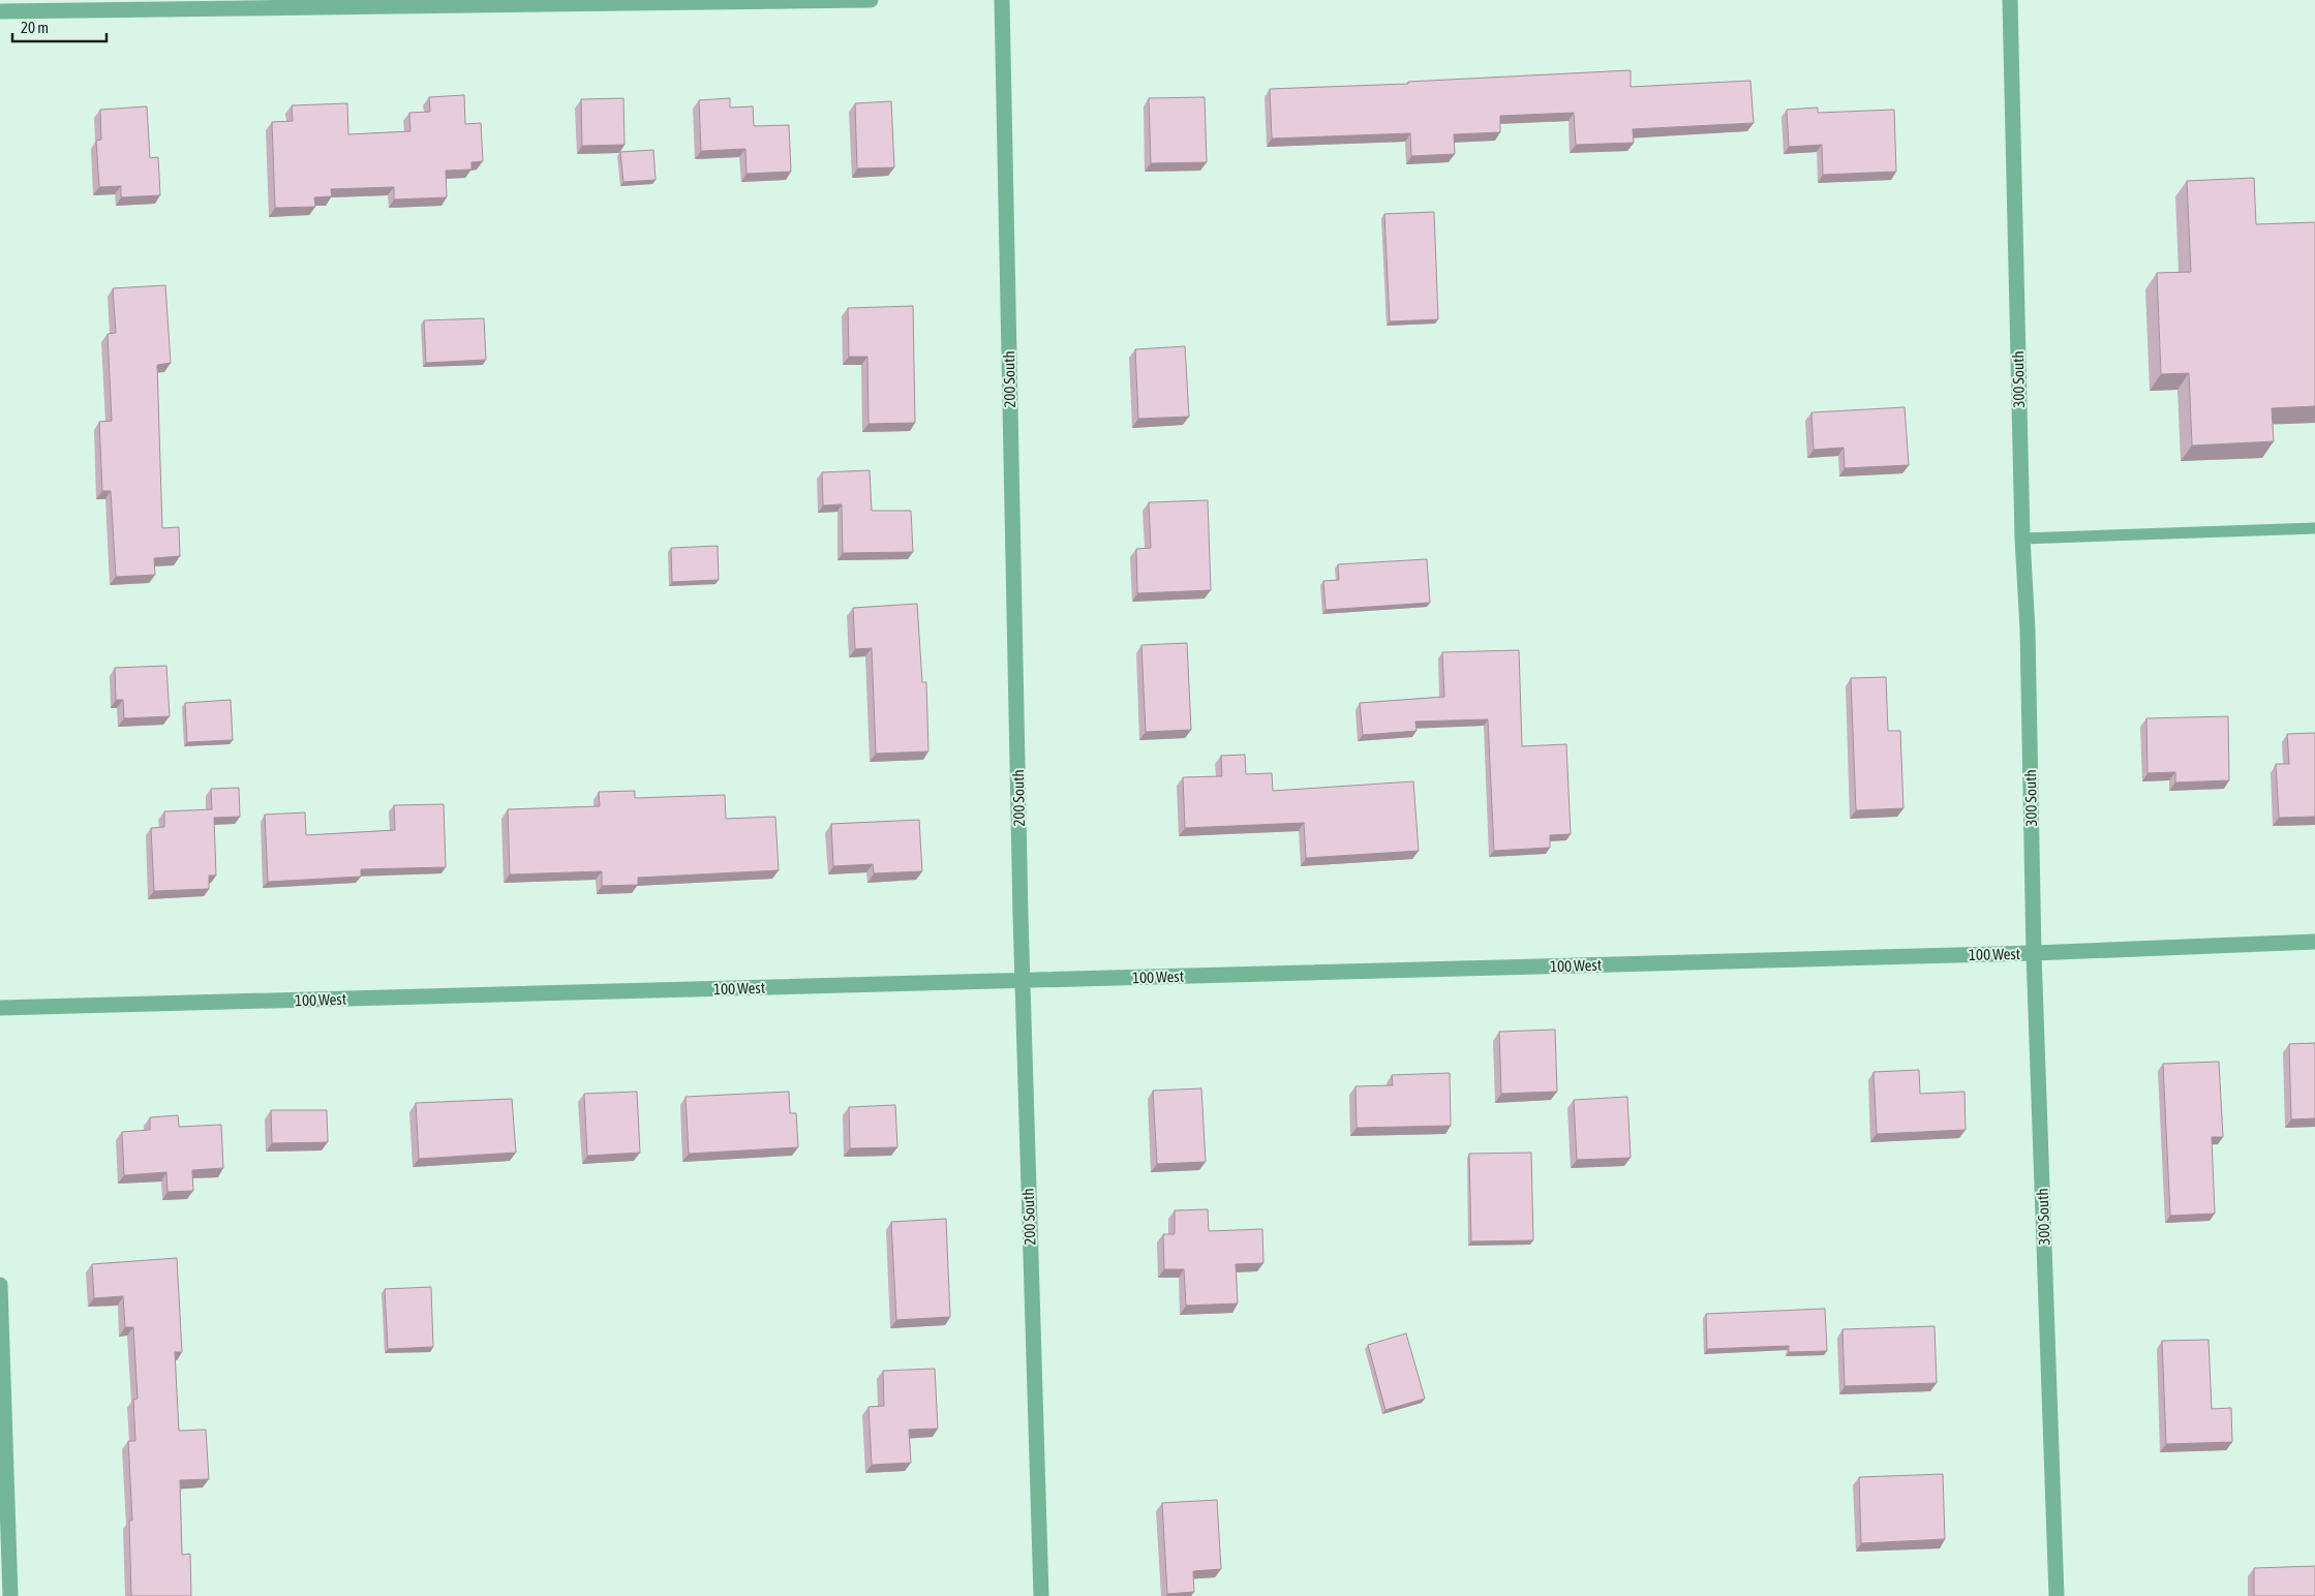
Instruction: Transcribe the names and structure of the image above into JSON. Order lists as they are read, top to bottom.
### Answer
{
  "streets": {
    "street": ["200 South", "300 South", "100 West"]
  },
  "crossings": [
    ["200 South", "100 West"],
    ["300 South", "100 West"]
  ],
  "scale_bar": "20 m"
}
